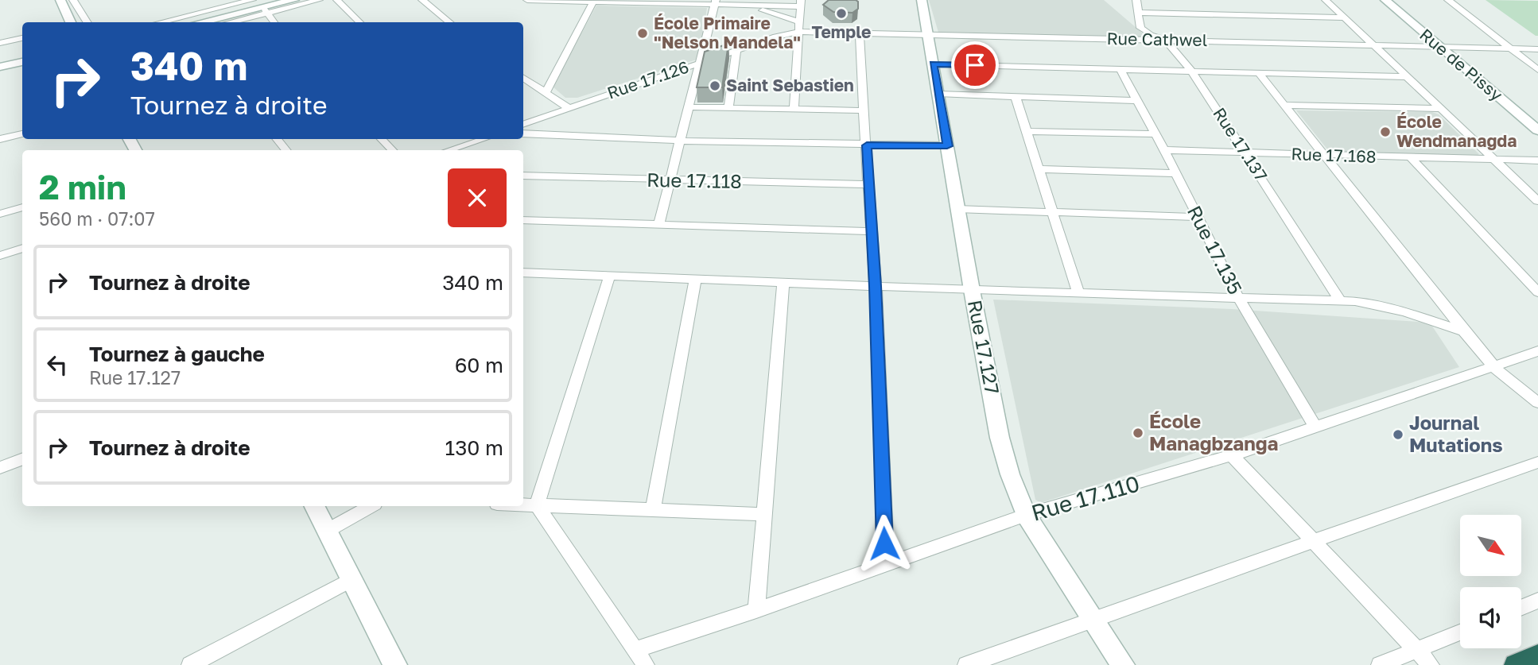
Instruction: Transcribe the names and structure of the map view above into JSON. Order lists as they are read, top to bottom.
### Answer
{
  "streets": {
    "street": [
      "Rue Cathwel",
      "Rue de Pissy",
      "Rue 17.126",
      "Rue 17.137",
      "Rue 17.168",
      "Rue 17.118",
      "Rue 17.135",
      "Rue 17.127",
      "Rue 17.110"
    ]
  },
  "crossings": [
    ["Rue Cathwel", "Rue de Pissy"],
    ["Rue Cathwel", "Rue 17.126"],
    ["Rue Cathwel", "Rue 17.137"],
    ["Rue Cathwel", "Rue 17.127"],
    ["Rue 17.137", "Rue 17.168"],
    ["Rue 17.168", "Rue 17.135"],
    ["Rue 17.135", "Rue 17.110"],
    ["Rue 17.127", "Rue 17.110"]
  ],
  "places": [
    "Temple",
    "École Primaire \"Nelson Mandela\"",
    "Saint Sebastien",
    "École Wendmanagda",
    "École Managbzanga",
    "Journal Mutations"
  ],
  "north": "bottom right",
  "page": {
    "turn": ["340 m", "Tournez à droite"],
    "heading": ["2 min", "560 m · 07:07"],
    "list": [
      {
        "name": "Tournez à droite",
        "value": "340 m"
      },
      {
        "name": "Tournez à gauche",
        "note": "Rue 17.127",
        "value": "60 m"
      },
      {
        "name": "Tournez à droite",
        "value": "130 m"
      }
    ]
  }
}
